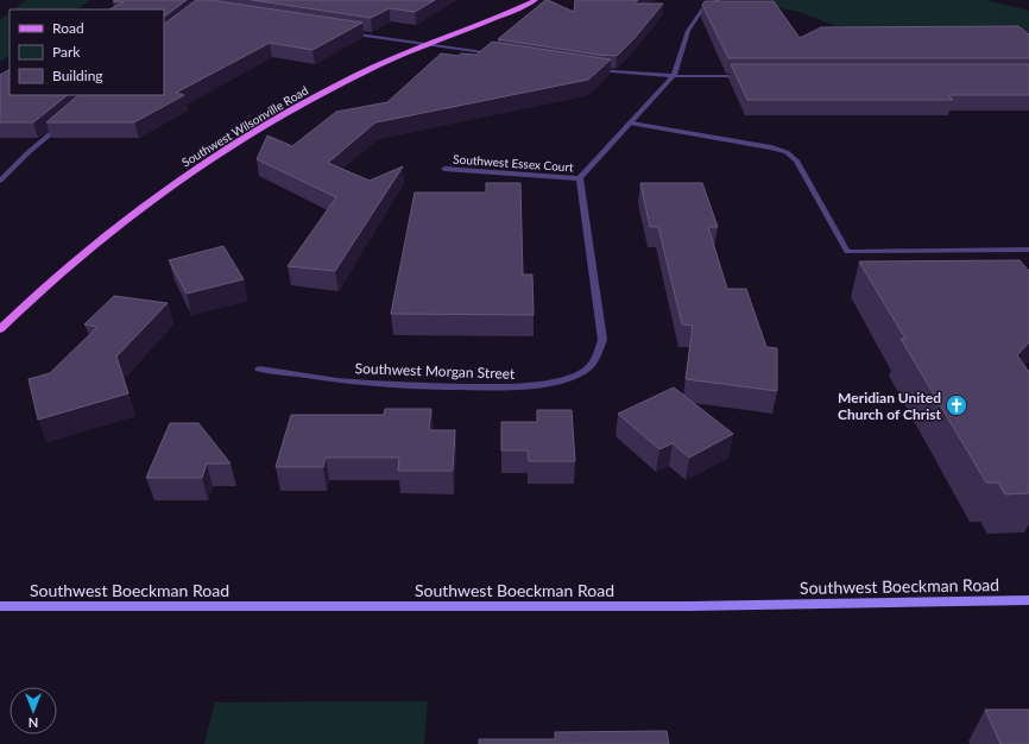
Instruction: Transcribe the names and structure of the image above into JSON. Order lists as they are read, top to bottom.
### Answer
{
  "streets": {
    "main road": ["Southwest Wilsonville Road", "Southwest Boeckman Road"],
    "street": ["Southwest Essex Court", "Southwest Morgan Street"]
  },
  "crossings": [
    ["Southwest Essex Court", "Southwest Morgan Street"]
  ],
  "places": {
    "church": ["Meridian United Church of Christ"]
  },
  "legend": ["Road", "Park", "Building"],
  "north": "bottom"
}
